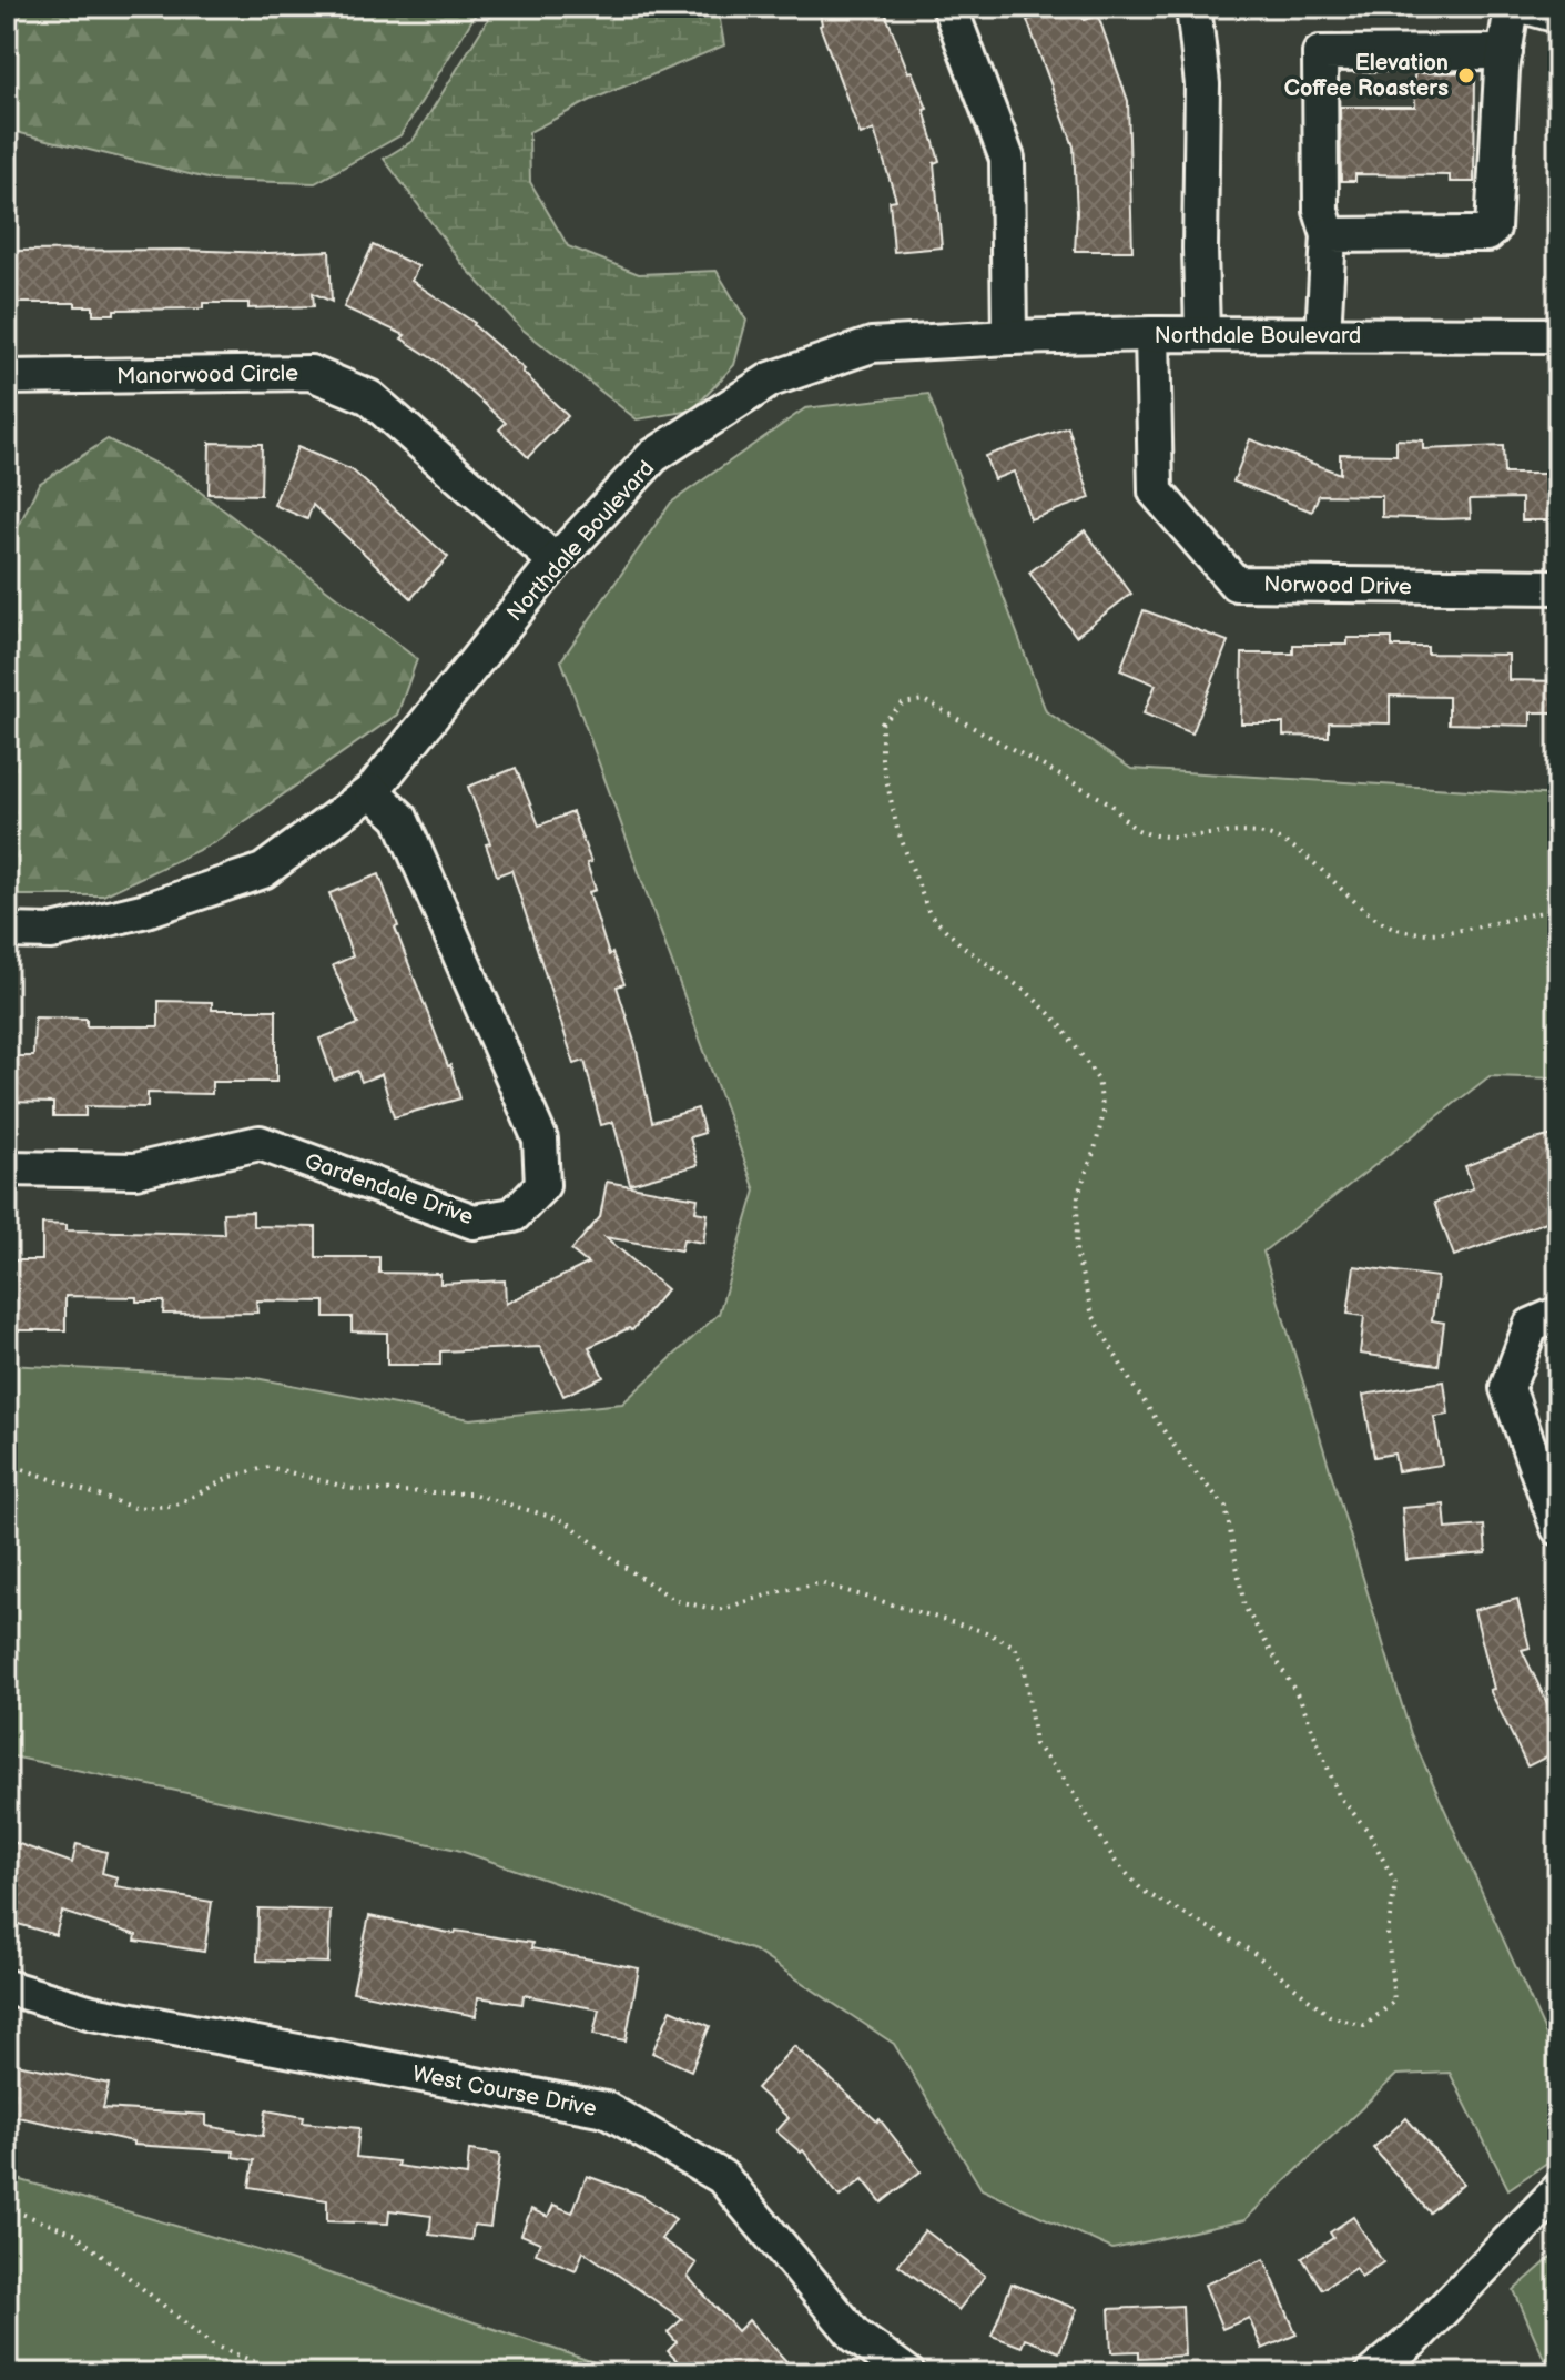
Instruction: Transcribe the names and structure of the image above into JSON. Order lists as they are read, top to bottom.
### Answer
{
  "streets": {
    "street": [
      "Northdale Boulevard",
      "Manorwood Circle",
      "Norwood Drive",
      "Gardendale Drive",
      "West Course Drive"
    ]
  },
  "crossings": [
    ["Northdale Boulevard", "Manorwood Circle"],
    ["Northdale Boulevard", "Norwood Drive"],
    ["Northdale Boulevard", "Gardendale Drive"]
  ],
  "places": ["Elevation Coffee Roasters"]
}
